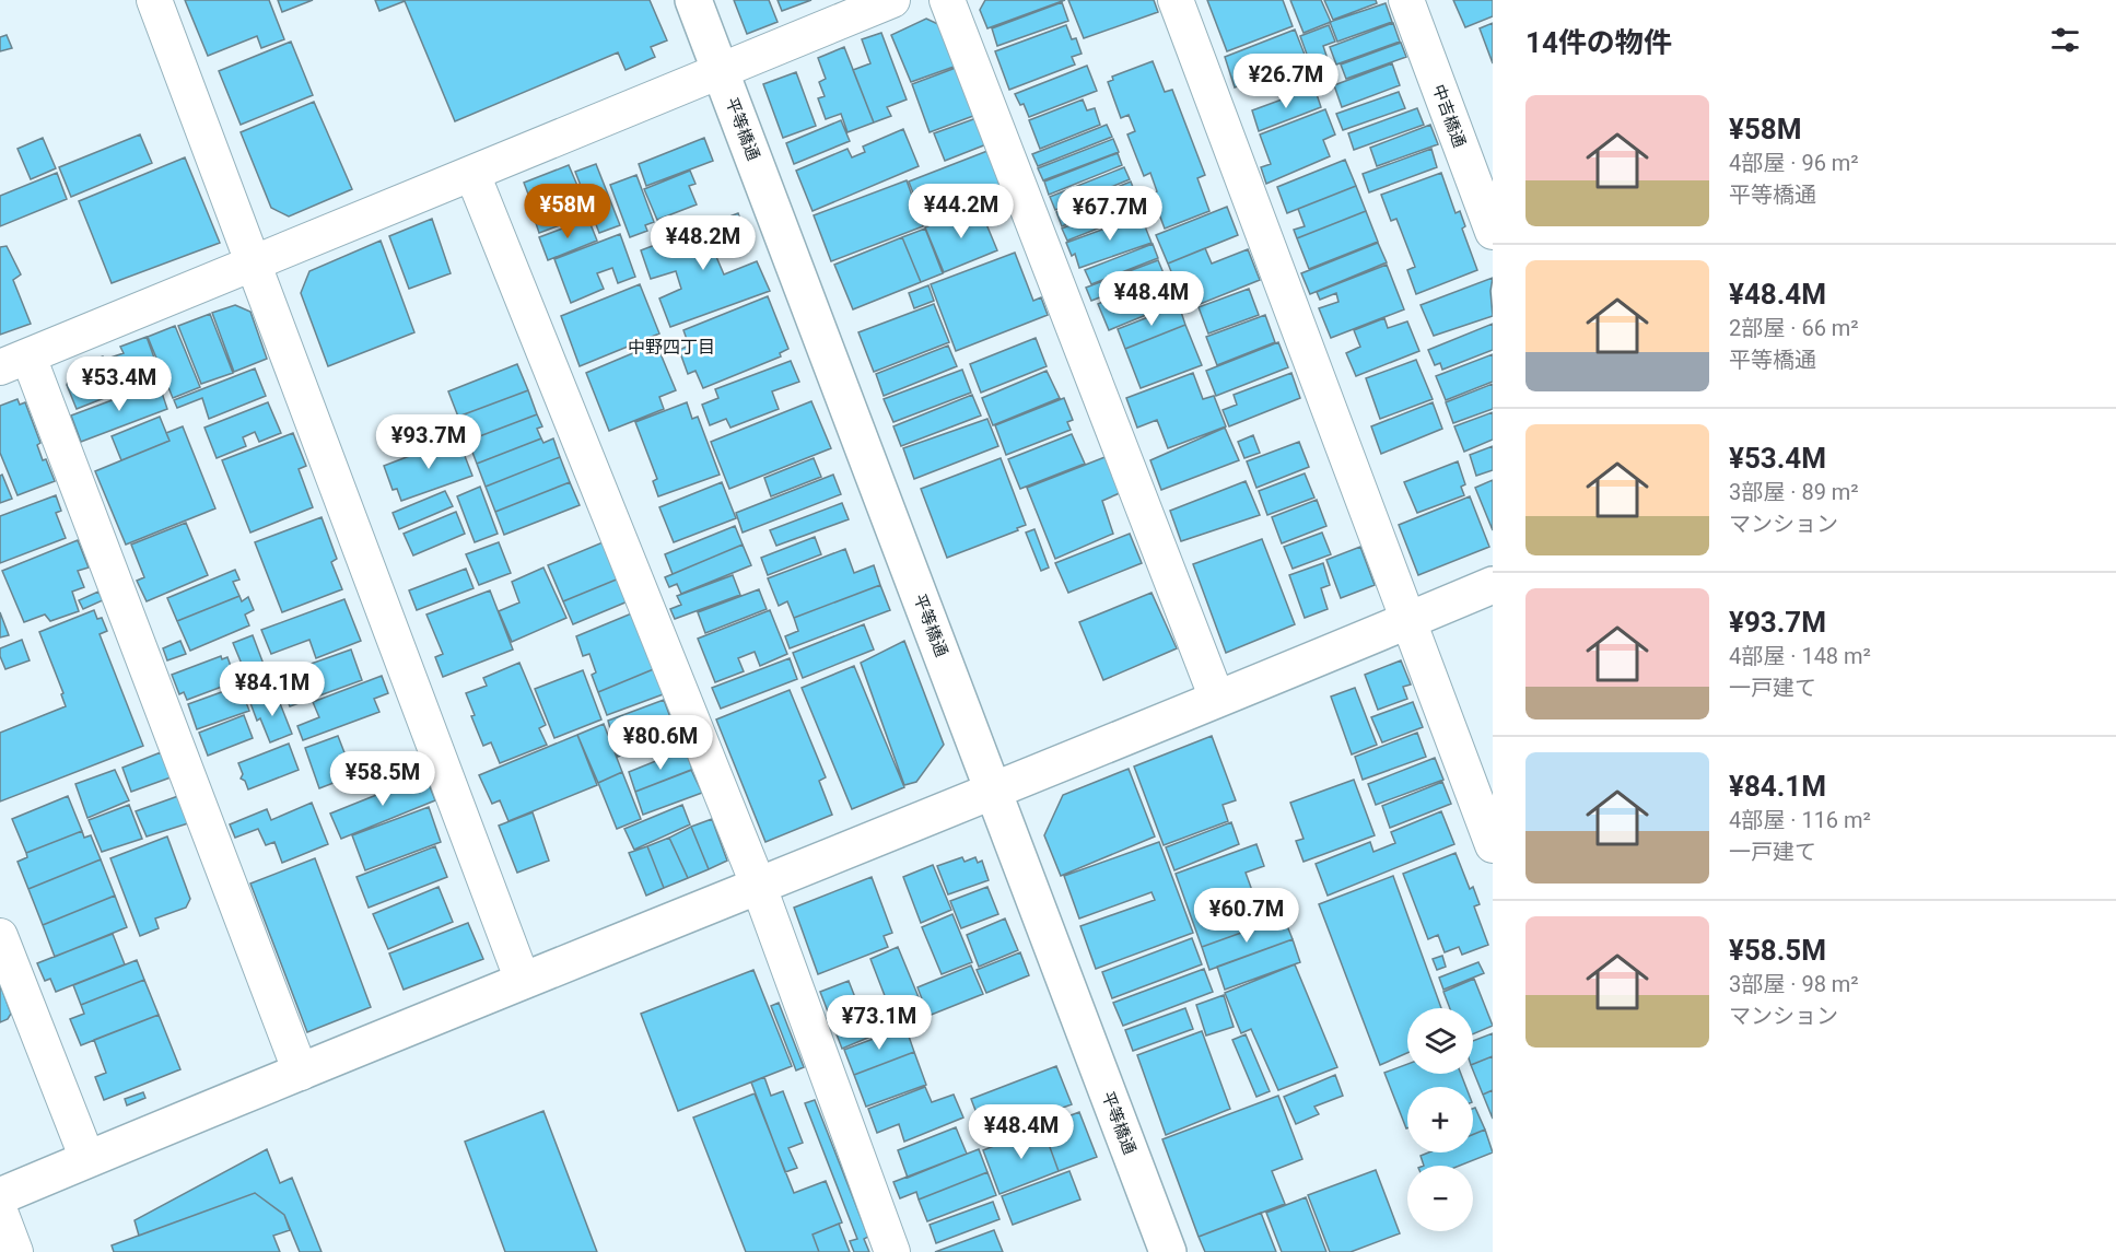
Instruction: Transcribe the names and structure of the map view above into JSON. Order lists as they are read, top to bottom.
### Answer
{
  "streets": {
    "street": ["中吉橋通", "平等橋通"]
  },
  "districts": ["中野四丁目"],
  "page": {
    "heading": "14件の物件",
    "price": [
      "¥26.7M",
      "¥58M",
      "¥44.2M",
      "¥67.7M",
      "¥48.2M",
      "¥48.4M",
      "¥53.4M",
      "¥93.7M",
      "¥84.1M",
      "¥80.6M",
      "¥58.5M",
      "¥60.7M",
      "¥73.1M",
      "¥48.4M"
    ],
    "list": [
      {
        "name": "¥58M",
        "note": "4部屋 · 96 m² · 平等橋通"
      },
      {
        "name": "¥48.4M",
        "note": "2部屋 · 66 m² · 平等橋通"
      },
      {
        "name": "¥53.4M",
        "note": "3部屋 · 89 m² · マンション"
      },
      {
        "name": "¥93.7M",
        "note": "4部屋 · 148 m² · 一戸建て"
      },
      {
        "name": "¥84.1M",
        "note": "4部屋 · 116 m² · 一戸建て"
      },
      {
        "name": "¥58.5M",
        "note": "3部屋 · 98 m² · マンション"
      }
    ],
    "map_buttons": ["+", "−"]
  }
}
